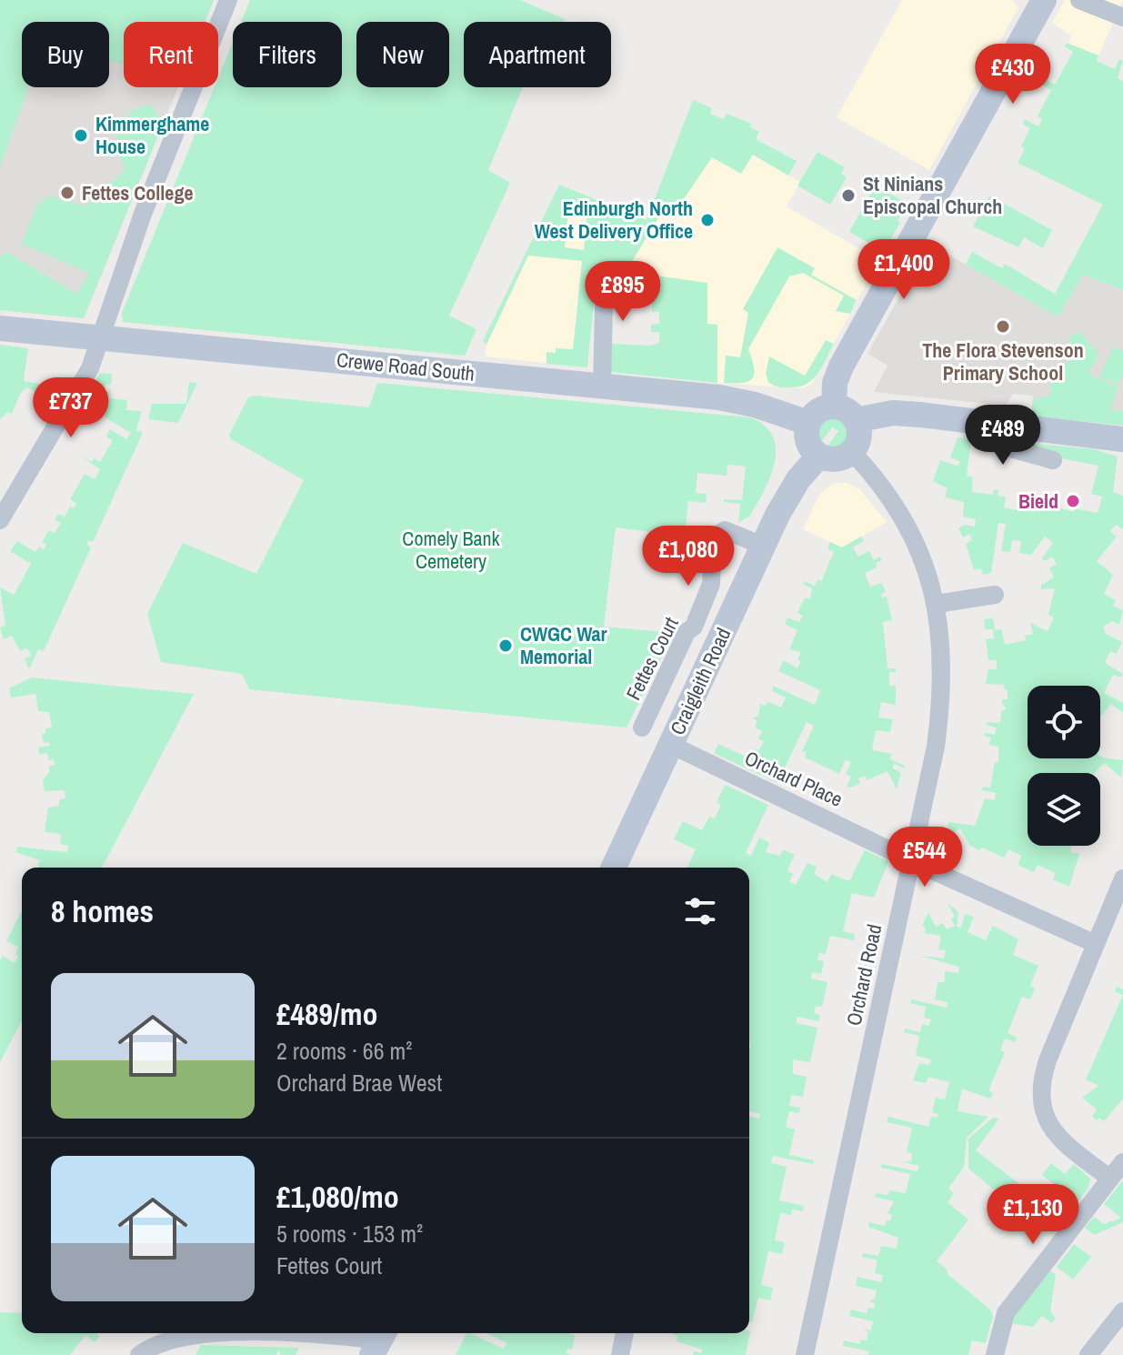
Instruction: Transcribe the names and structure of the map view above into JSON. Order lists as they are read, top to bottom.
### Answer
{
  "streets": {
    "main road": ["Crewe Road South", "Craigleith Road"],
    "street": ["Fettes Court", "Orchard Place", "Orchard Road"]
  },
  "crossings": [
    ["Crewe Road South", "Craigleith Road"],
    ["Crewe Road South", "Orchard Road"],
    ["Fettes Court", "Craigleith Road"],
    ["Craigleith Road", "Orchard Place"],
    ["Craigleith Road", "Orchard Road"],
    ["Orchard Place", "Orchard Road"]
  ],
  "parks": ["Comely Bank Cemetery"],
  "places": [
    "Kimmerghame House",
    "Fettes College",
    "St Ninians Episcopal Church",
    "Edinburgh North West Delivery Office",
    "The Flora Stevenson Primary School",
    "Bield",
    "CWGC War Memorial"
  ],
  "page": {
    "chip": [
      "Buy",
      "Rent",
      "Filters",
      "New",
      "Apartment"
    ],
    "price": [
      "£430",
      "£1,400",
      "£895",
      "£737",
      "£489",
      "£1,080",
      "£544",
      "£1,130"
    ],
    "heading": "8 homes",
    "list": [
      {
        "name": "£489/mo",
        "note": "2 rooms · 66 m² · Orchard Brae West"
      },
      {
        "name": "£1,080/mo",
        "note": "5 rooms · 153 m² · Fettes Court"
      }
    ]
  }
}
